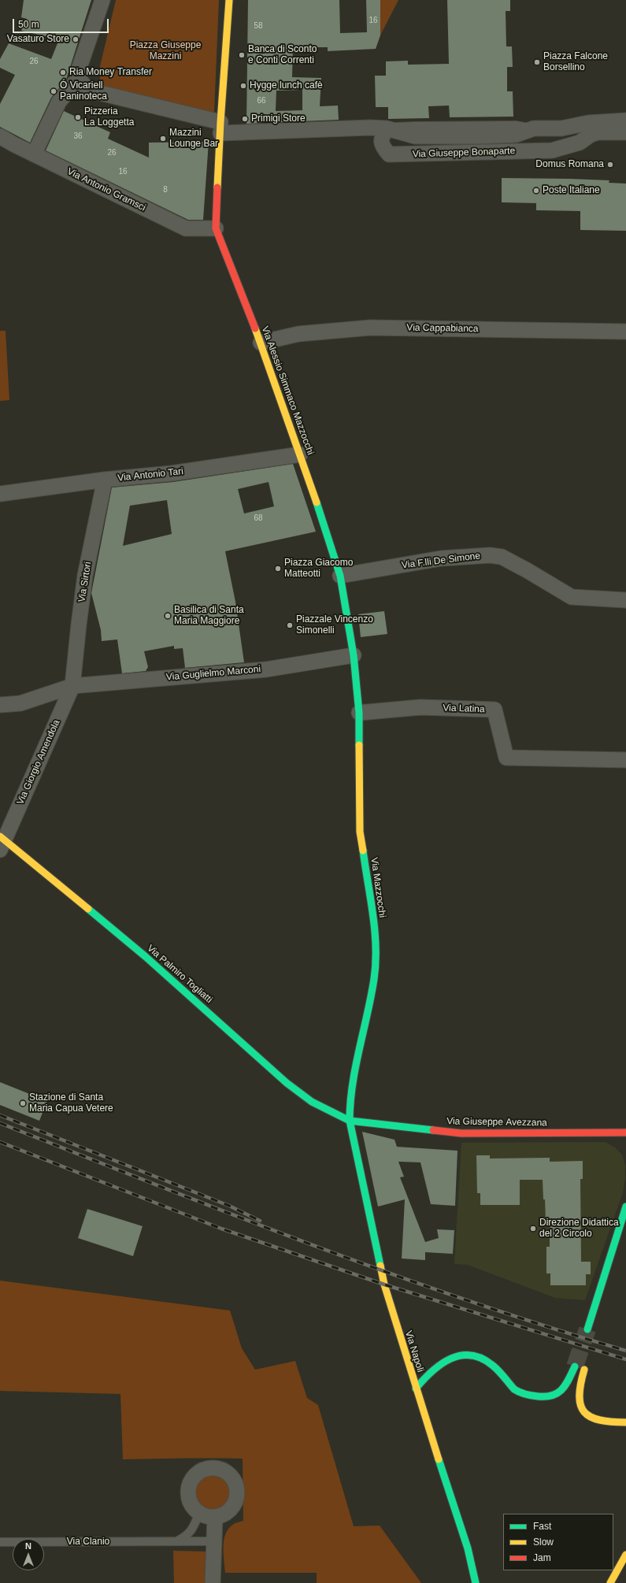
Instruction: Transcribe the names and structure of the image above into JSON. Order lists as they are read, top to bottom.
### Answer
{
  "streets": {
    "street": [
      "Via Giuseppe Bonaparte",
      "Via Antonio Gramsci",
      "Via Cappabianca",
      "Via Alessio Simmaco Mazzocchi",
      "Via Antonio Tari",
      "Via F.lli De Simone",
      "Via Sirtori",
      "Via Guglielmo Marconi",
      "Via Latina",
      "Via Giorgio Amendola",
      "Via Mazzocchi",
      "Via Palmiro Togliatti",
      "Via Giuseppe Avezzana",
      "Via Napoli"
    ],
    "lane": ["Via Clanio"]
  },
  "crossings": [
    ["Via Giuseppe Bonaparte", "Via Alessio Simmaco Mazzocchi"],
    ["Via Antonio Gramsci", "Via Alessio Simmaco Mazzocchi"],
    ["Via Cappabianca", "Via Alessio Simmaco Mazzocchi"],
    ["Via Alessio Simmaco Mazzocchi", "Via Antonio Tari"],
    ["Via Alessio Simmaco Mazzocchi", "Via F.lli De Simone"],
    ["Via Alessio Simmaco Mazzocchi", "Via Guglielmo Marconi"],
    ["Via Alessio Simmaco Mazzocchi", "Via Mazzocchi"],
    ["Via Antonio Tari", "Via Sirtori"],
    ["Via Sirtori", "Via Guglielmo Marconi"],
    ["Via Sirtori", "Via Giorgio Amendola"],
    ["Via Guglielmo Marconi", "Via Giorgio Amendola"],
    ["Via Guglielmo Marconi", "Via Mazzocchi"],
    ["Via Latina", "Via Mazzocchi"],
    ["Via Giorgio Amendola", "Via Palmiro Togliatti"],
    ["Via Mazzocchi", "Via Palmiro Togliatti"],
    ["Via Mazzocchi", "Via Giuseppe Avezzana"],
    ["Via Mazzocchi", "Via Napoli"],
    ["Via Palmiro Togliatti", "Via Giuseppe Avezzana"],
    ["Via Palmiro Togliatti", "Via Napoli"],
    ["Via Giuseppe Avezzana", "Via Napoli"]
  ],
  "parks": ["Piazza Giuseppe Mazzini"],
  "places": [
    "Vasaturo Store",
    "Banca di Sconto e Conti Correnti",
    "Piazza Falcone Borsellino",
    "Ria Money Transfer",
    "Hygge lunch cafè",
    "Ó Vicariell Paninoteca",
    "Pizzeria La Loggetta",
    "Primigi Store",
    "Mazzini Lounge Bar",
    "Domus Romana",
    "Poste Italiane",
    "Piazza Giacomo Matteotti",
    "Basilica di Santa Maria Maggiore",
    "Piazzale Vincenzo Simonelli",
    "Stazione di Santa Maria Capua Vetere",
    "Direzione Didattica del 2 Circolo"
  ],
  "house_numbers": [
    "16",
    "58",
    "26",
    "66",
    "36",
    "26",
    "16",
    "8",
    "68"
  ],
  "legend": ["Fast", "Slow", "Jam"],
  "scale_bar": "50 m",
  "north": "top"
}
